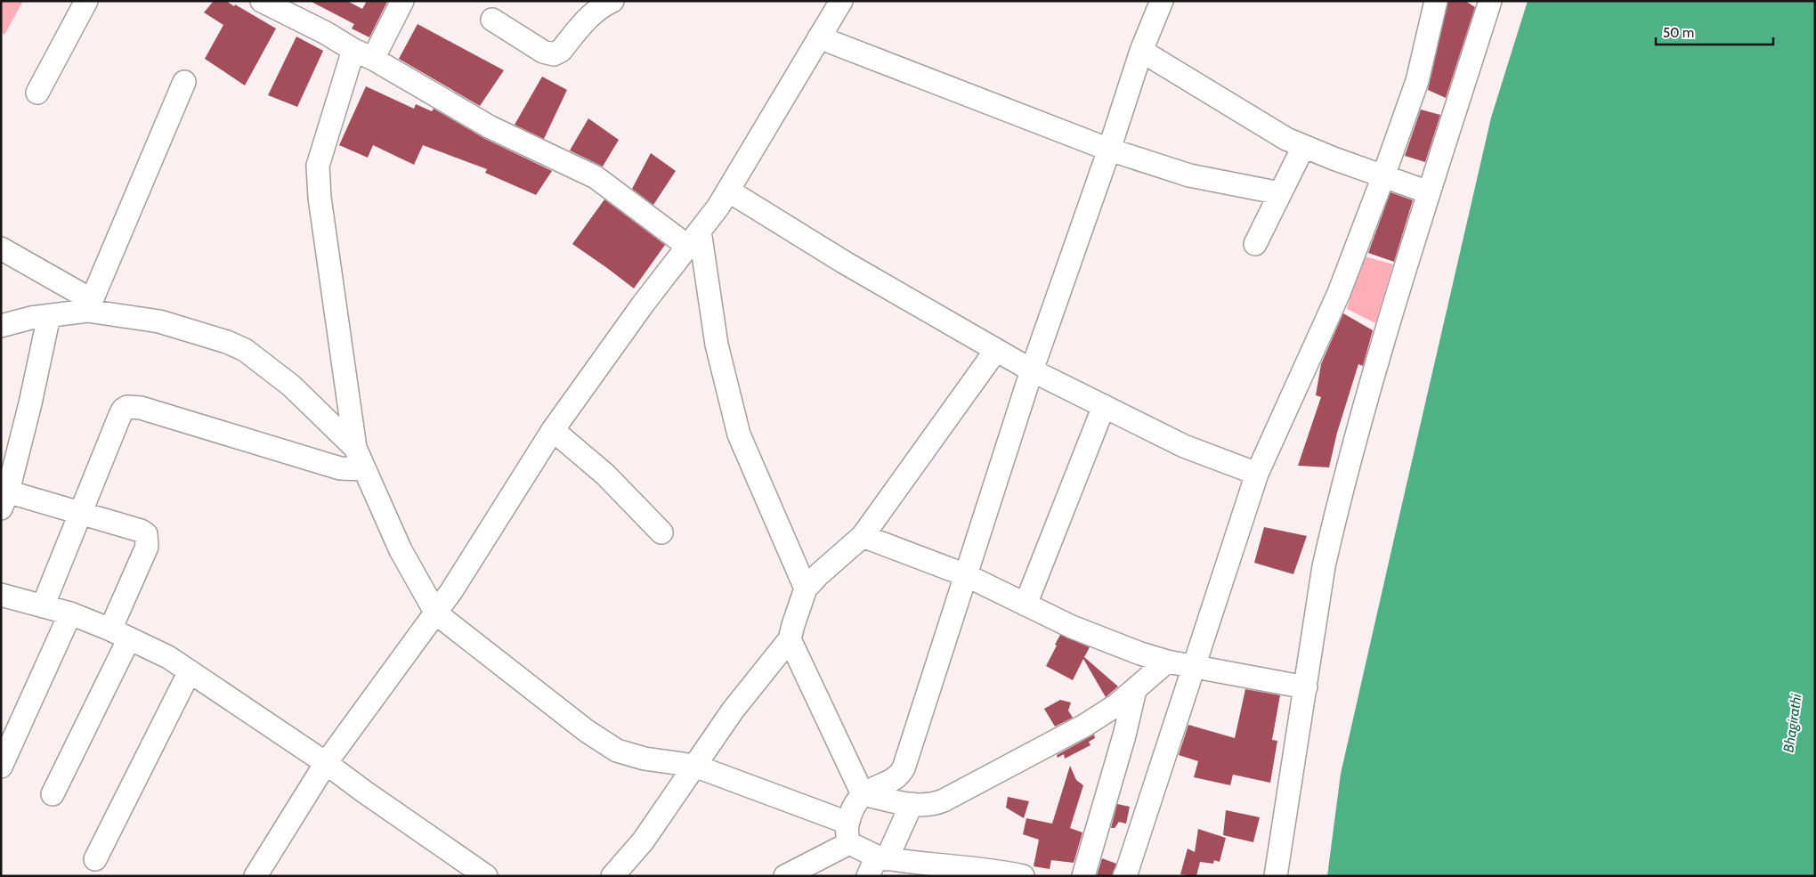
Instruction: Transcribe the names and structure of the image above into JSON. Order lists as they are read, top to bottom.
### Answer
{
  "water": ["Bhagirathi"],
  "scale_bar": "50 m"
}
